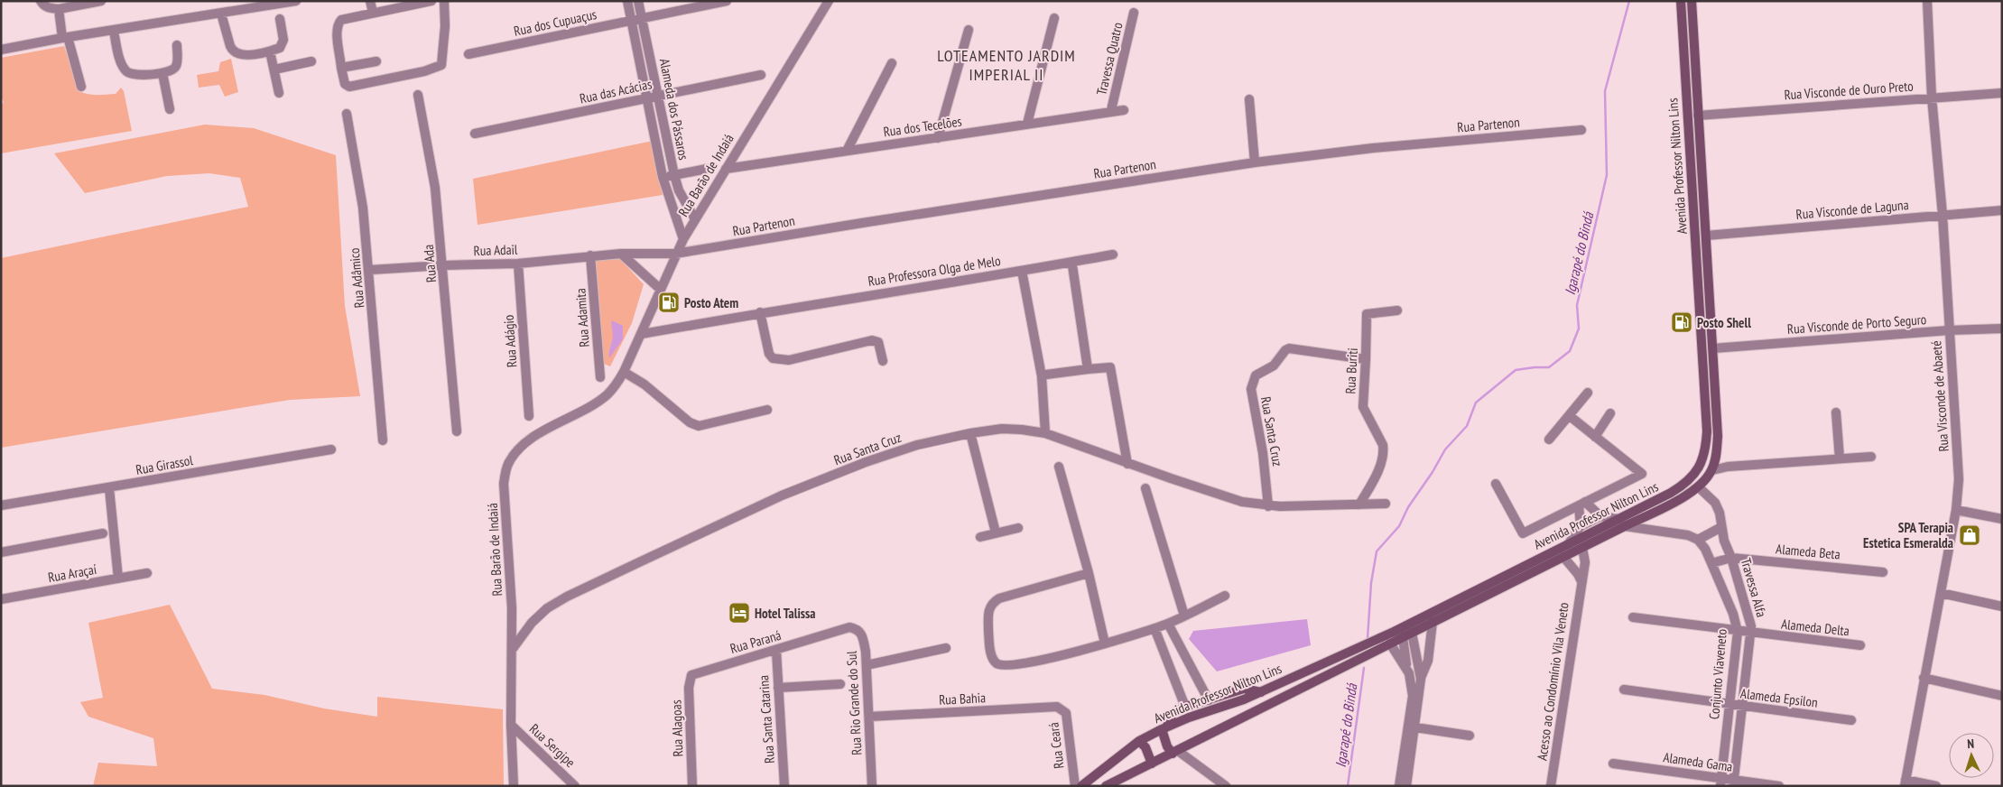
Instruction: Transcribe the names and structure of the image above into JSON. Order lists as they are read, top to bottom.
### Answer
{
  "streets": {
    "main road": ["Avenida Professor Nilton Lins"],
    "street": [
      "Rua dos Cupuaçus",
      "Travessa Quatro",
      "Rua Visconde de Ouro Preto",
      "Rua das Acácias",
      "Alameda dos Pássaros",
      "Rua Partenon",
      "Rua dos Tecelões",
      "Rua Barão de Indaiá",
      "Rua Visconde de Laguna",
      "Rua Adail",
      "Rua Ada",
      "Rua Professora Olga de Melo",
      "Rua Adâmico",
      "Rua Adamita",
      "Rua Visconde de Porto Seguro",
      "Rua Adágio",
      "Rua Buriti",
      "Rua Visconde de Abaeté",
      "Rua Santa Cruz",
      "Rua Girassol",
      "Alameda Beta",
      "Rua Araçaí",
      "Travessa Alfa",
      "Alameda Delta",
      "Rua Paraná",
      "Conjunto Viaveneto",
      "Acesso ao Condomínio Vila Veneto",
      "Alameda Epsilon",
      "Rua Bahia",
      "Rua Rio Grande do Sul",
      "Rua Santa Catarina",
      "Rua Alagoas",
      "Rua Sergipe",
      "Rua Ceará",
      "Alameda Gama"
    ]
  },
  "crossings": [
    ["Rua dos Cupuaçus", "Alameda dos Pássaros"],
    ["Travessa Quatro", "Rua dos Tecelões"],
    ["Rua Visconde de Ouro Preto", "Avenida Professor Nilton Lins"],
    ["Rua Visconde de Ouro Preto", "Rua Visconde de Abaeté"],
    ["Rua das Acácias", "Alameda dos Pássaros"],
    ["Alameda dos Pássaros", "Rua Barão de Indaiá"],
    ["Rua Partenon", "Rua Barão de Indaiá"],
    ["Rua Partenon", "Rua Adail"],
    ["Rua dos Tecelões", "Rua Barão de Indaiá"],
    ["Avenida Professor Nilton Lins", "Rua Visconde de Laguna"],
    ["Avenida Professor Nilton Lins", "Rua Visconde de Porto Seguro"],
    ["Avenida Professor Nilton Lins", "Travessa Alfa"],
    ["Avenida Professor Nilton Lins", "Acesso ao Condomínio Vila Veneto"],
    ["Rua Barão de Indaiá", "Rua Adail"],
    ["Rua Barão de Indaiá", "Rua Professora Olga de Melo"],
    ["Rua Barão de Indaiá", "Rua Santa Cruz"],
    ["Rua Barão de Indaiá", "Rua Sergipe"],
    ["Rua Visconde de Laguna", "Rua Visconde de Abaeté"],
    ["Rua Adail", "Rua Ada"],
    ["Rua Adail", "Rua Adâmico"],
    ["Rua Adail", "Rua Adamita"],
    ["Rua Adail", "Rua Adágio"],
    ["Rua Visconde de Porto Seguro", "Rua Visconde de Abaeté"],
    ["Rua Buriti", "Rua Santa Cruz"],
    ["Alameda Beta", "Travessa Alfa"],
    ["Travessa Alfa", "Alameda Delta"],
    ["Travessa Alfa", "Alameda Epsilon"],
    ["Travessa Alfa", "Alameda Gama"],
    ["Alameda Delta", "Conjunto Viaveneto"],
    ["Rua Paraná", "Rua Rio Grande do Sul"],
    ["Rua Paraná", "Rua Santa Catarina"],
    ["Rua Paraná", "Rua Alagoas"],
    ["Conjunto Viaveneto", "Alameda Epsilon"],
    ["Conjunto Viaveneto", "Alameda Gama"],
    ["Rua Bahia", "Rua Rio Grande do Sul"],
    ["Rua Bahia", "Rua Ceará"]
  ],
  "districts": ["LOTEAMENTO JARDIM IMPERIAL II"],
  "water": ["Igarapé do Bindá"],
  "places": {
    "fuel station": ["Posto Atem", "Posto Shell"],
    "shop": ["SPA Terapia Estetica Esmeralda"],
    "hotel": ["Hotel Talissa"]
  },
  "north": "top"
}
